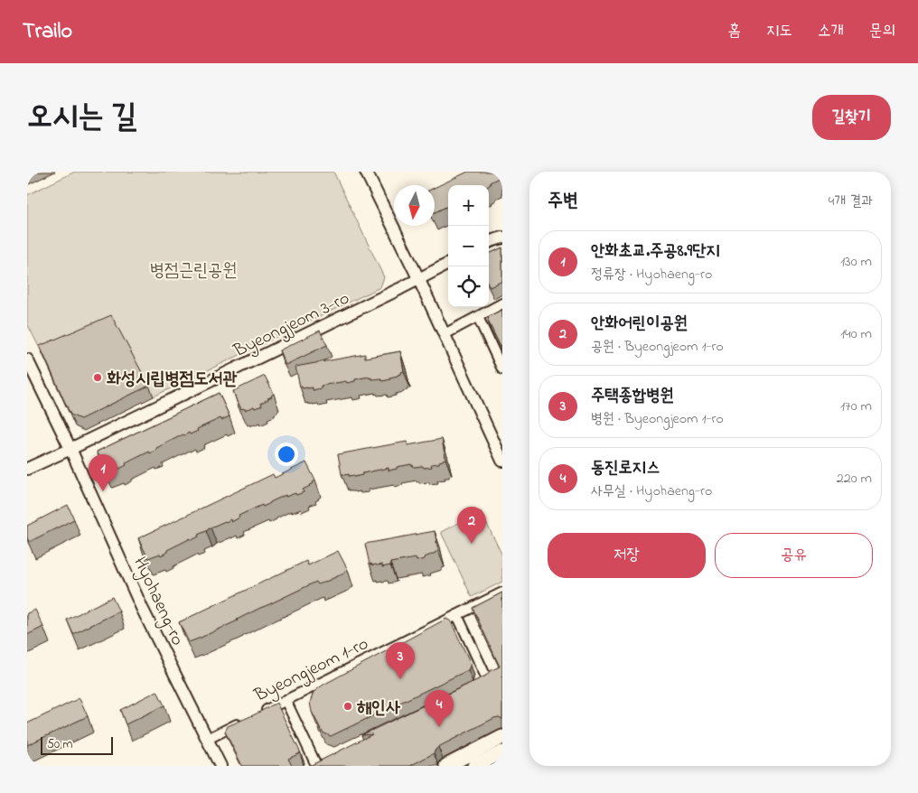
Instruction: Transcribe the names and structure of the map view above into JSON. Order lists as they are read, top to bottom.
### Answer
{
  "streets": {
    "street": ["Byeongjeom 3-ro", "Hyohaeng-ro", "Byeongjeom 1-ro"]
  },
  "crossings": [
    ["Byeongjeom 3-ro", "Hyohaeng-ro"],
    ["Hyohaeng-ro", "Byeongjeom 1-ro"]
  ],
  "parks": ["병점근린공원"],
  "places": ["화성시립병점도서관", "해인사"],
  "scale_bar": "50 m",
  "north": "bottom",
  "page": {
    "header": "Trailo",
    "nav": [
      "홈",
      "지도",
      "소개",
      "문의"
    ],
    "title": "오시는 길",
    "buttons": [
      "길찾기",
      ["저장", "공유"]
    ],
    "heading": ["주변", "4개 결과"],
    "map_buttons": ["+", "−"],
    "list": [
      {
        "mark": "1",
        "name": "안화초교.주공8.9단지",
        "note": "정류장 · Hyohaeng-ro",
        "value": "130 m"
      },
      {
        "mark": "2",
        "name": "안화어린이공원",
        "note": "공원 · Byeongjeom 1-ro",
        "value": "140 m"
      },
      {
        "mark": "3",
        "name": "주택종합병원",
        "note": "병원 · Byeongjeom 1-ro",
        "value": "170 m"
      },
      {
        "mark": "4",
        "name": "동진로지스",
        "note": "사무실 · Hyohaeng-ro",
        "value": "220 m"
      }
    ],
    "pins": [
      "1",
      "2",
      "3",
      "4"
    ],
    "scale": "50 m"
  }
}
